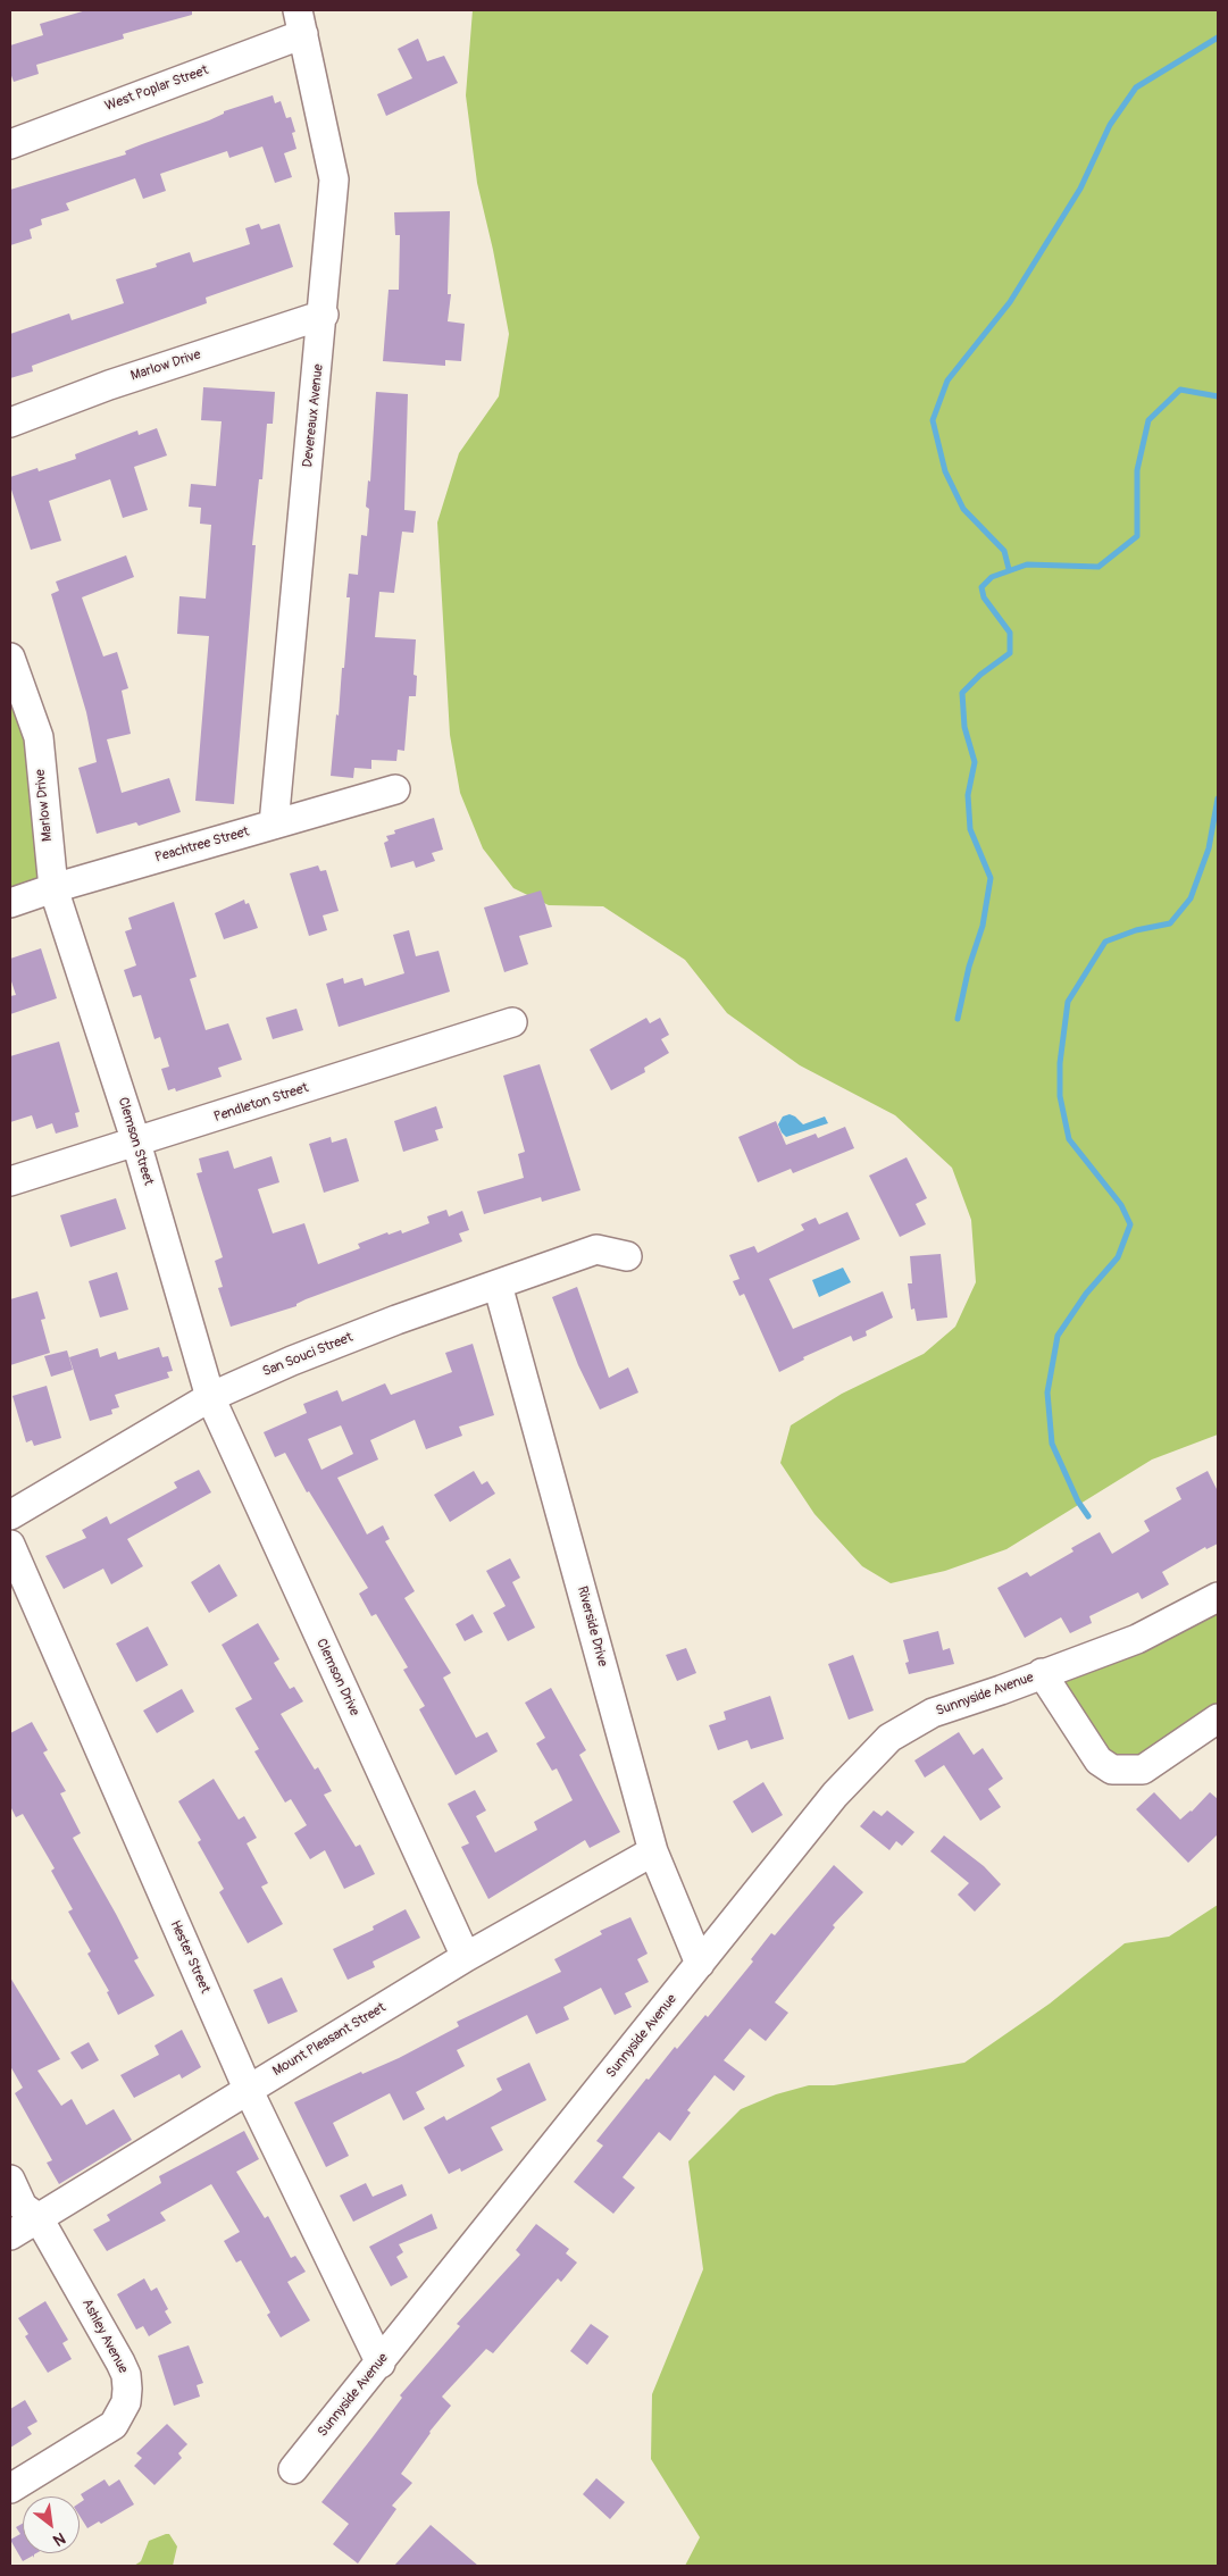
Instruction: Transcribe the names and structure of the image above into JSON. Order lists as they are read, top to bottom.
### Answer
{
  "streets": {
    "street": [
      "West Poplar Street",
      "Marlow Drive",
      "Devereaux Avenue",
      "Peachtree Street",
      "Pendleton Street",
      "Clemson Street",
      "San Souci Street",
      "Riverside Drive",
      "Clemson Drive",
      "Sunnyside Avenue",
      "Hester Street",
      "Mount Pleasant Street",
      "Ashley Avenue"
    ]
  },
  "crossings": [
    ["West Poplar Street", "Devereaux Avenue"],
    ["Marlow Drive", "Devereaux Avenue"],
    ["Marlow Drive", "Peachtree Street"],
    ["Marlow Drive", "Clemson Street"],
    ["Devereaux Avenue", "Peachtree Street"],
    ["Peachtree Street", "Clemson Street"],
    ["Pendleton Street", "Clemson Street"],
    ["Clemson Street", "San Souci Street"],
    ["Clemson Street", "Clemson Drive"],
    ["San Souci Street", "Riverside Drive"],
    ["San Souci Street", "Clemson Drive"],
    ["Riverside Drive", "Sunnyside Avenue"],
    ["Riverside Drive", "Mount Pleasant Street"],
    ["Clemson Drive", "Mount Pleasant Street"],
    ["Sunnyside Avenue", "Hester Street"],
    ["Hester Street", "Mount Pleasant Street"],
    ["Mount Pleasant Street", "Ashley Avenue"]
  ],
  "north": "bottom right"
}
